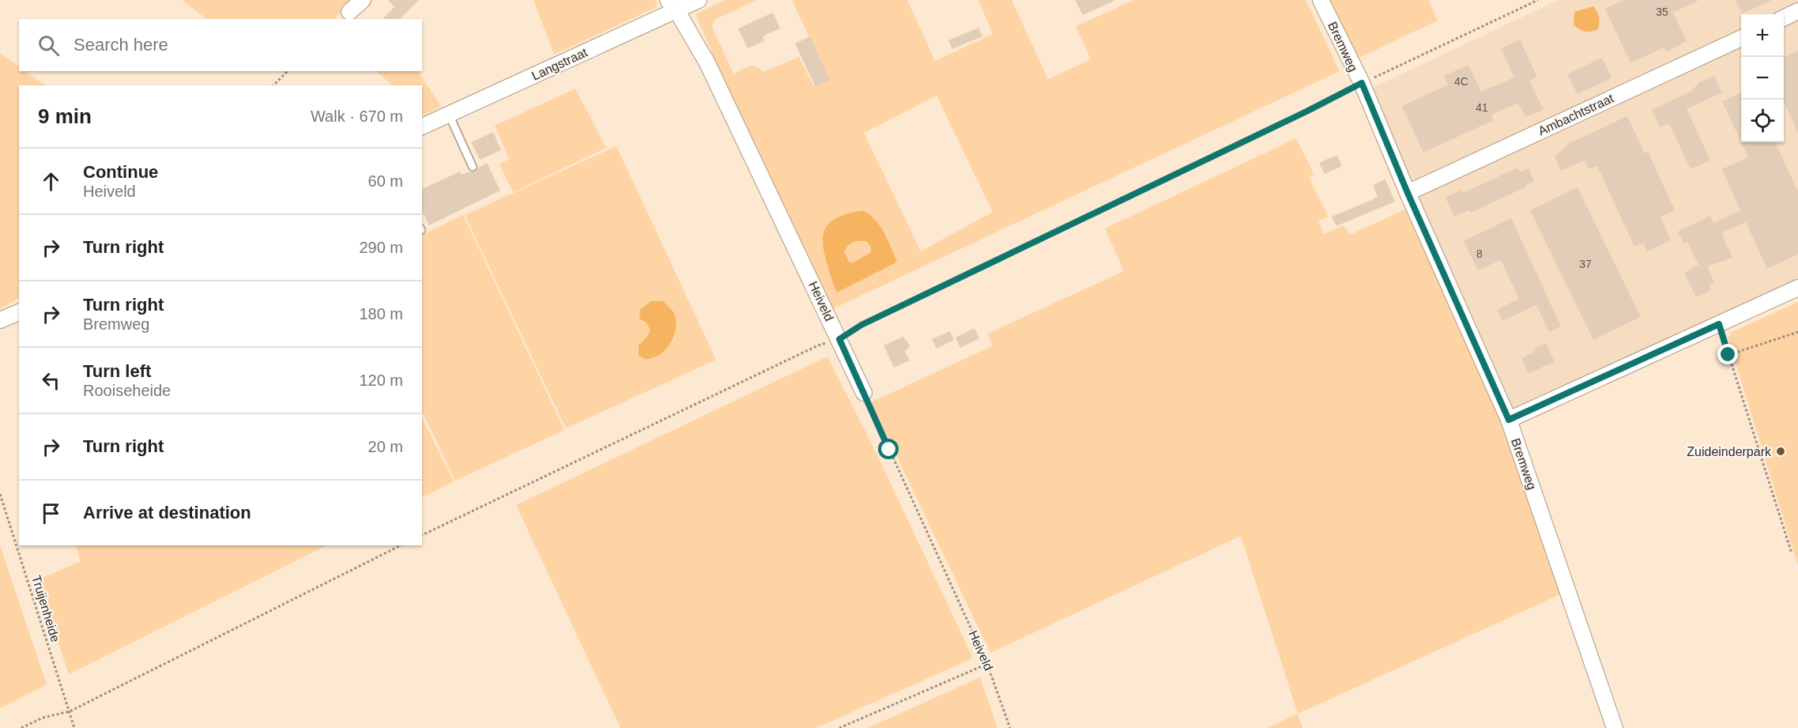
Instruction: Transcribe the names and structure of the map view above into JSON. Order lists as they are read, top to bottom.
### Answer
{
  "streets": {
    "street": [
      "Bremweg",
      "Langstraat",
      "Ambachtstraat",
      "Heiveld"
    ],
    "path": ["Truijenheide"]
  },
  "crossings": [
    ["Bremweg", "Ambachtstraat"],
    ["Langstraat", "Heiveld"]
  ],
  "places": ["Zuideinderpark"],
  "house_numbers": [
    "35",
    "4C",
    "41",
    "8",
    "37"
  ],
  "page": {
    "map_buttons": ["+", "−"],
    "search": "Search here",
    "heading": ["9 min", "Walk · 670 m"],
    "list": [
      ["Continue", "Heiveld", "60 m"],
      ["Turn right", "290 m"],
      ["Turn right", "Bremweg", "180 m"],
      ["Turn left", "Rooiseheide", "120 m"],
      ["Turn right", "20 m"],
      "Arrive at destination"
    ]
  }
}
